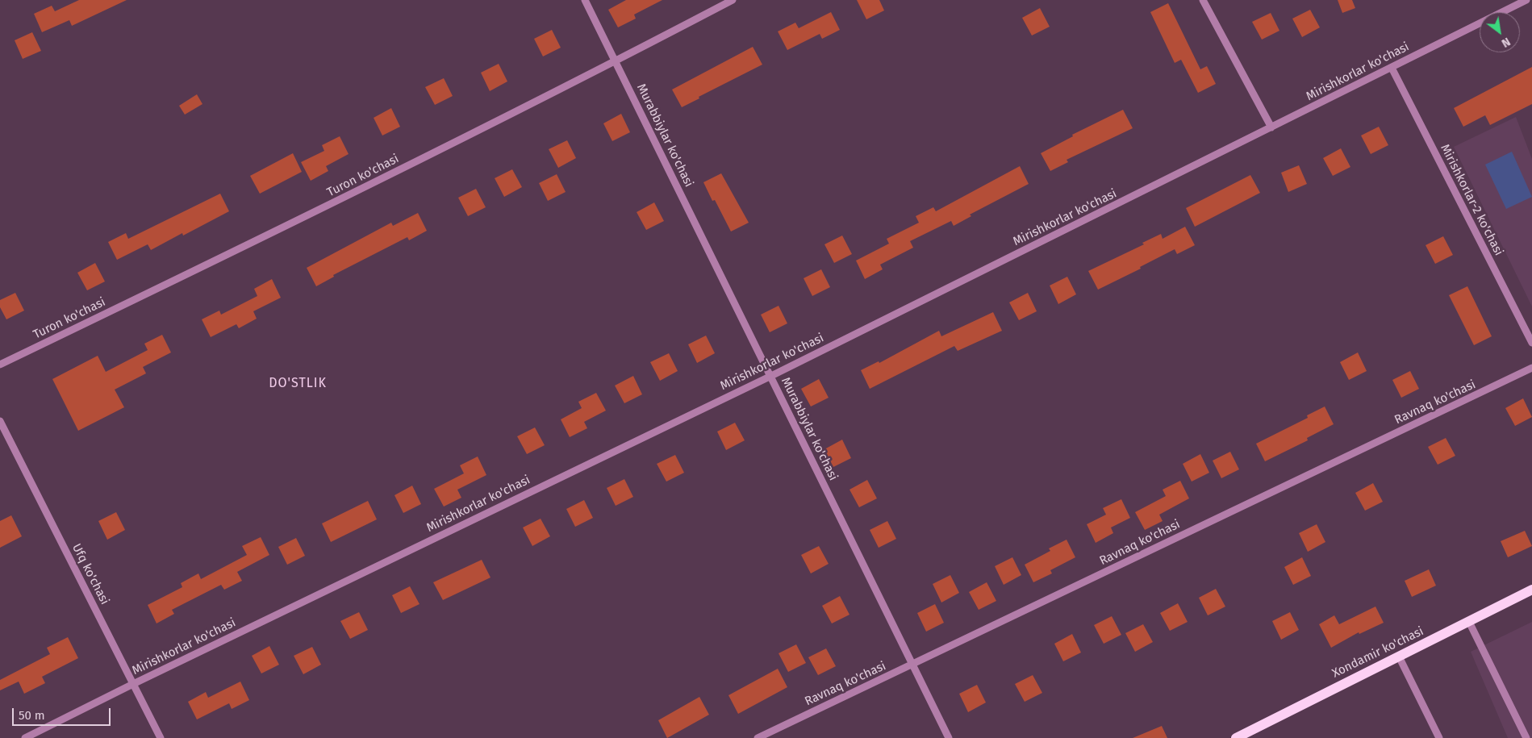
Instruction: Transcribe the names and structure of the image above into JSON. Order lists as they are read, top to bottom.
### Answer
{
  "streets": {
    "main road": ["Xondamir ko'chasi"],
    "street": [
      "Mirishkorlar ko'chasi",
      "Murabbiylar ko'chasi",
      "Turon ko'chasi",
      "Mirishkorlar-2 ko'chasi",
      "Ravnaq ko'chasi",
      "Ufq ko'chasi"
    ]
  },
  "crossings": [
    ["Mirishkorlar ko'chasi", "Murabbiylar ko'chasi"],
    ["Mirishkorlar ko'chasi", "Mirishkorlar-2 ko'chasi"],
    ["Mirishkorlar ko'chasi", "Ufq ko'chasi"],
    ["Murabbiylar ko'chasi", "Turon ko'chasi"],
    ["Murabbiylar ko'chasi", "Ravnaq ko'chasi"]
  ],
  "districts": ["DO'STLIK"],
  "scale_bar": "50 m",
  "north": "bottom right"
}
